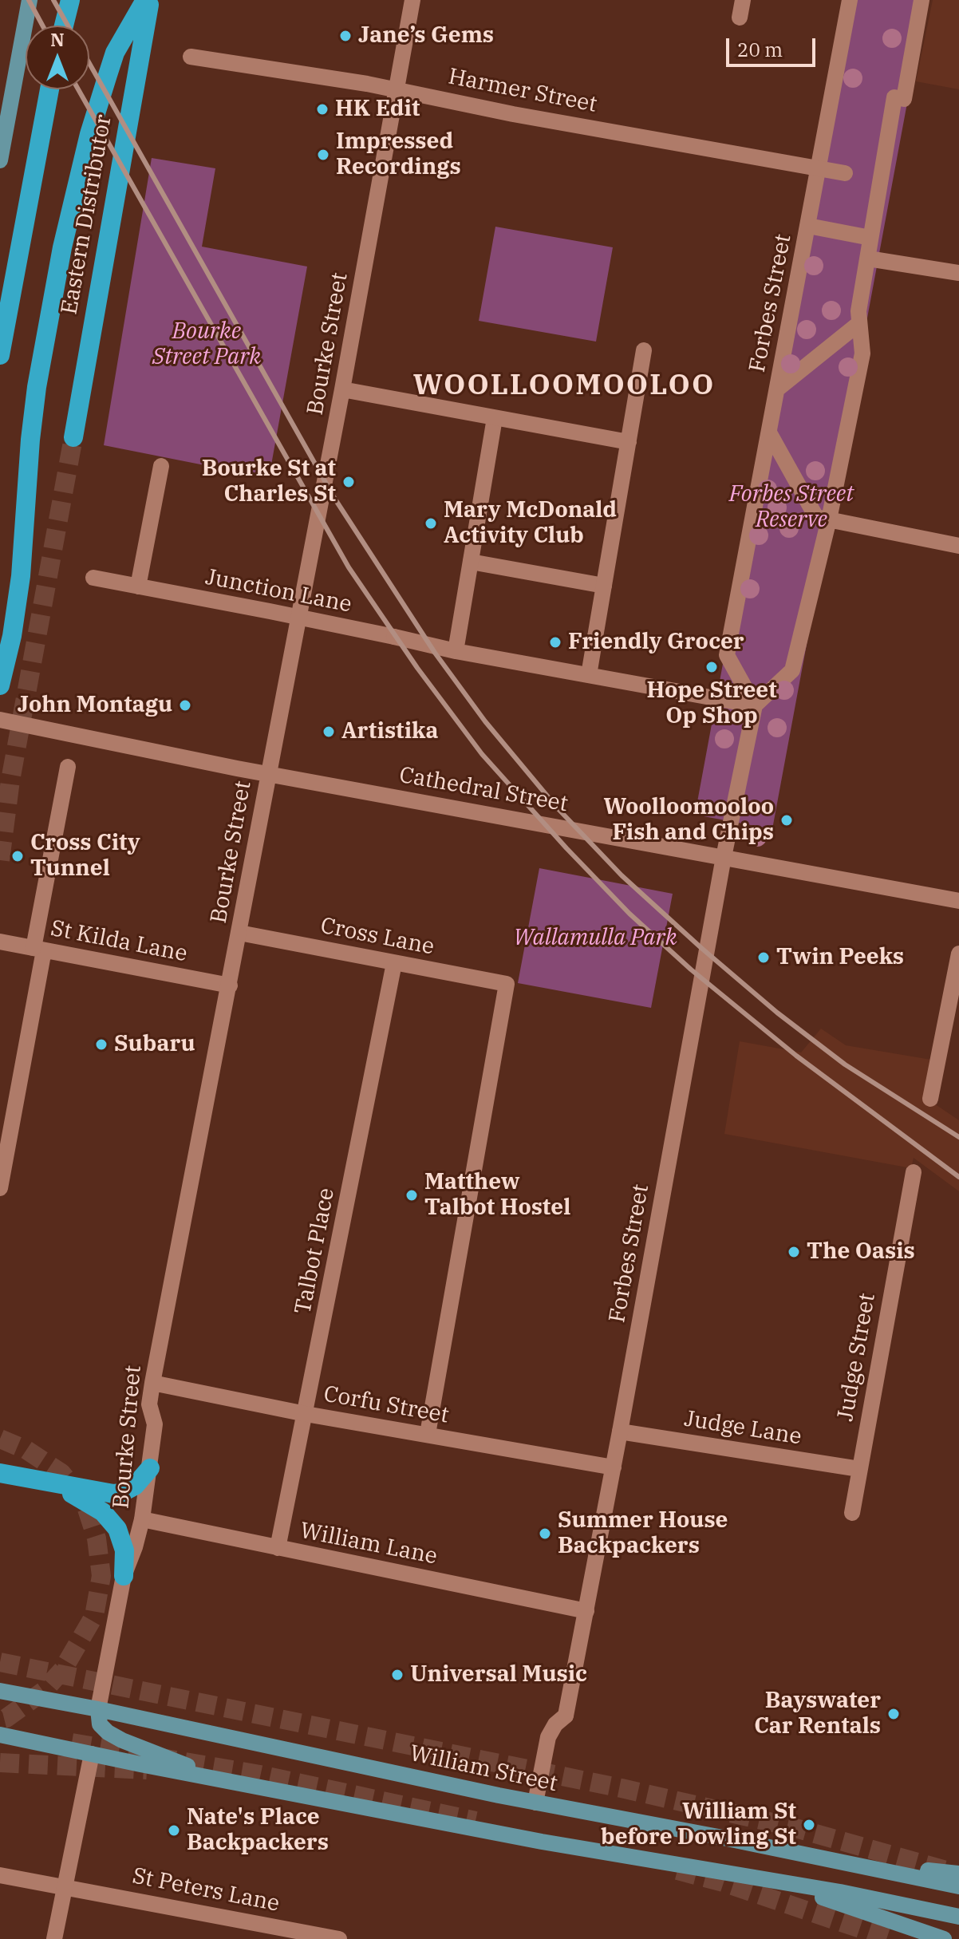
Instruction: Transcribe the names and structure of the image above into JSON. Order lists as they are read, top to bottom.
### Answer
{
  "streets": {
    "highway": ["Eastern Distributor"],
    "main road": ["William Street"],
    "street": [
      "Harmer Street",
      "Forbes Street",
      "Bourke Street",
      "Junction Lane",
      "Cathedral Street",
      "Cross Lane",
      "St Kilda Lane",
      "Talbot Place",
      "Judge Street",
      "Corfu Street",
      "Judge Lane",
      "William Lane",
      "St Peters Lane"
    ]
  },
  "crossings": [
    ["Harmer Street", "Forbes Street"],
    ["Harmer Street", "Bourke Street"],
    ["Forbes Street", "Junction Lane"],
    ["Forbes Street", "Cathedral Street"],
    ["Forbes Street", "Corfu Street"],
    ["Forbes Street", "Judge Lane"],
    ["Forbes Street", "William Lane"],
    ["Forbes Street", "William Street"],
    ["Bourke Street", "Junction Lane"],
    ["Bourke Street", "Cathedral Street"],
    ["Bourke Street", "Cross Lane"],
    ["Bourke Street", "St Kilda Lane"],
    ["Bourke Street", "Corfu Street"],
    ["Bourke Street", "William Lane"],
    ["Bourke Street", "William Street"],
    ["Cross Lane", "Talbot Place"],
    ["Cross Lane", "Corfu Street"],
    ["Talbot Place", "Corfu Street"],
    ["Talbot Place", "William Lane"],
    ["Judge Street", "Judge Lane"]
  ],
  "districts": ["WOOLLOOMOOLOO"],
  "parks": ["Bourke Street Park", "Forbes Street Reserve", "Wallamulla Park"],
  "places": [
    "Jane’s Gems",
    "HK Edit",
    "Impressed Recordings",
    "Bourke St at Charles St",
    "Mary McDonald Activity Club",
    "Friendly Grocer",
    "Hope Street Op Shop",
    "John Montagu",
    "Artistika",
    "Woolloomooloo Fish and Chips",
    "Cross City Tunnel",
    "Twin Peeks",
    "Subaru",
    "Matthew Talbot Hostel",
    "The Oasis",
    "Summer House Backpackers",
    "Universal Music",
    "Bayswater Car Rentals",
    "William St before Dowling St",
    "Nate's Place Backpackers"
  ],
  "scale_bar": "20 m",
  "north": "top"
}
